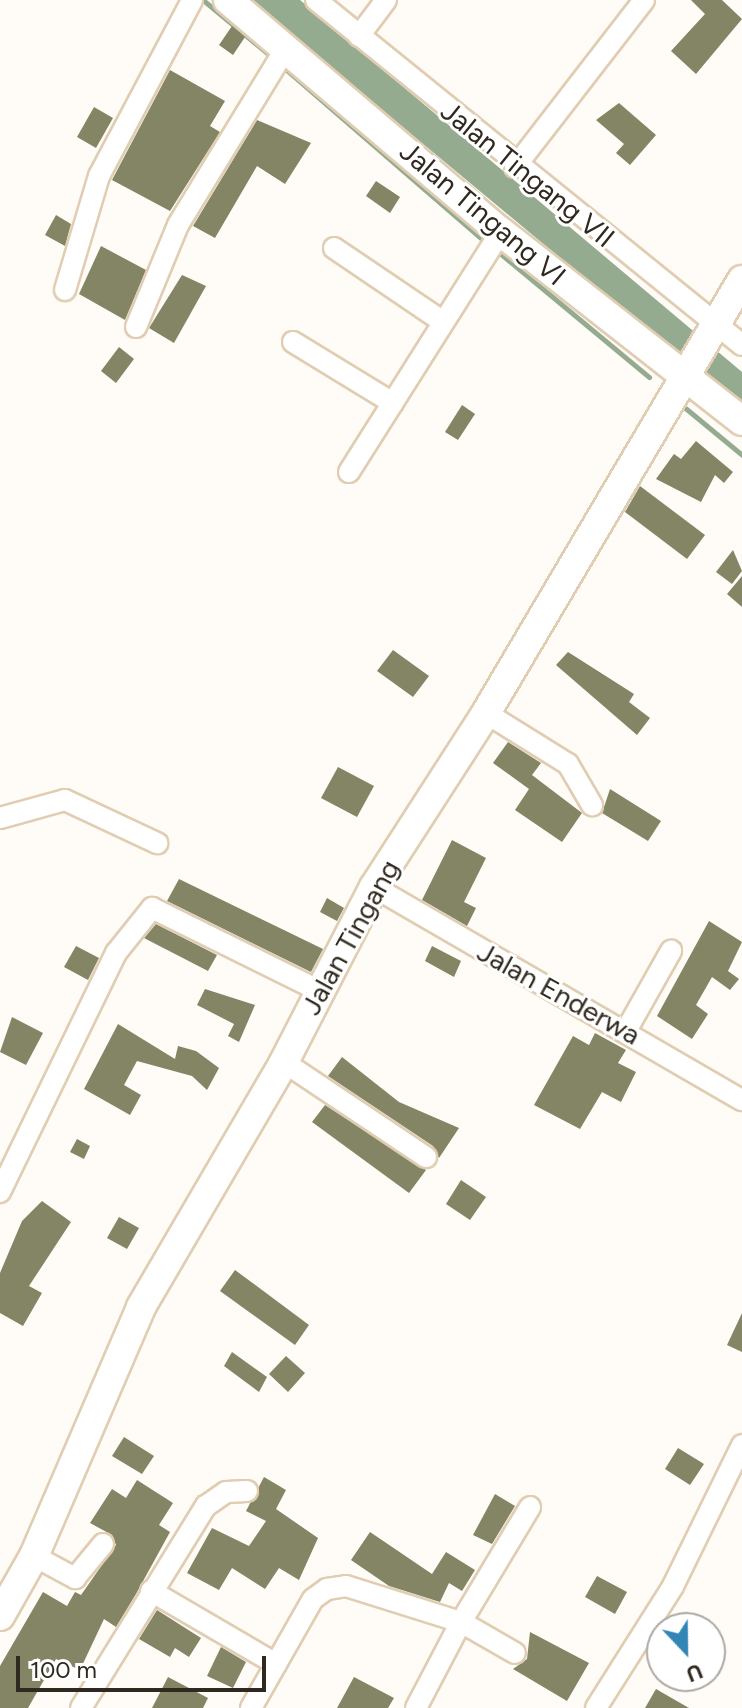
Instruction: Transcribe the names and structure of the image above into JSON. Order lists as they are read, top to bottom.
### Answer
{
  "streets": {
    "main road": ["Jalan Tingang VI", "Jalan Tingang"],
    "street": ["Jalan Tingang VII", "Jalan Enderwa"]
  },
  "crossings": [
    ["Jalan Tingang VII", "Jalan Tingang"],
    ["Jalan Tingang VI", "Jalan Tingang"],
    ["Jalan Tingang", "Jalan Enderwa"]
  ],
  "scale_bar": "100 m",
  "north": "bottom"
}
